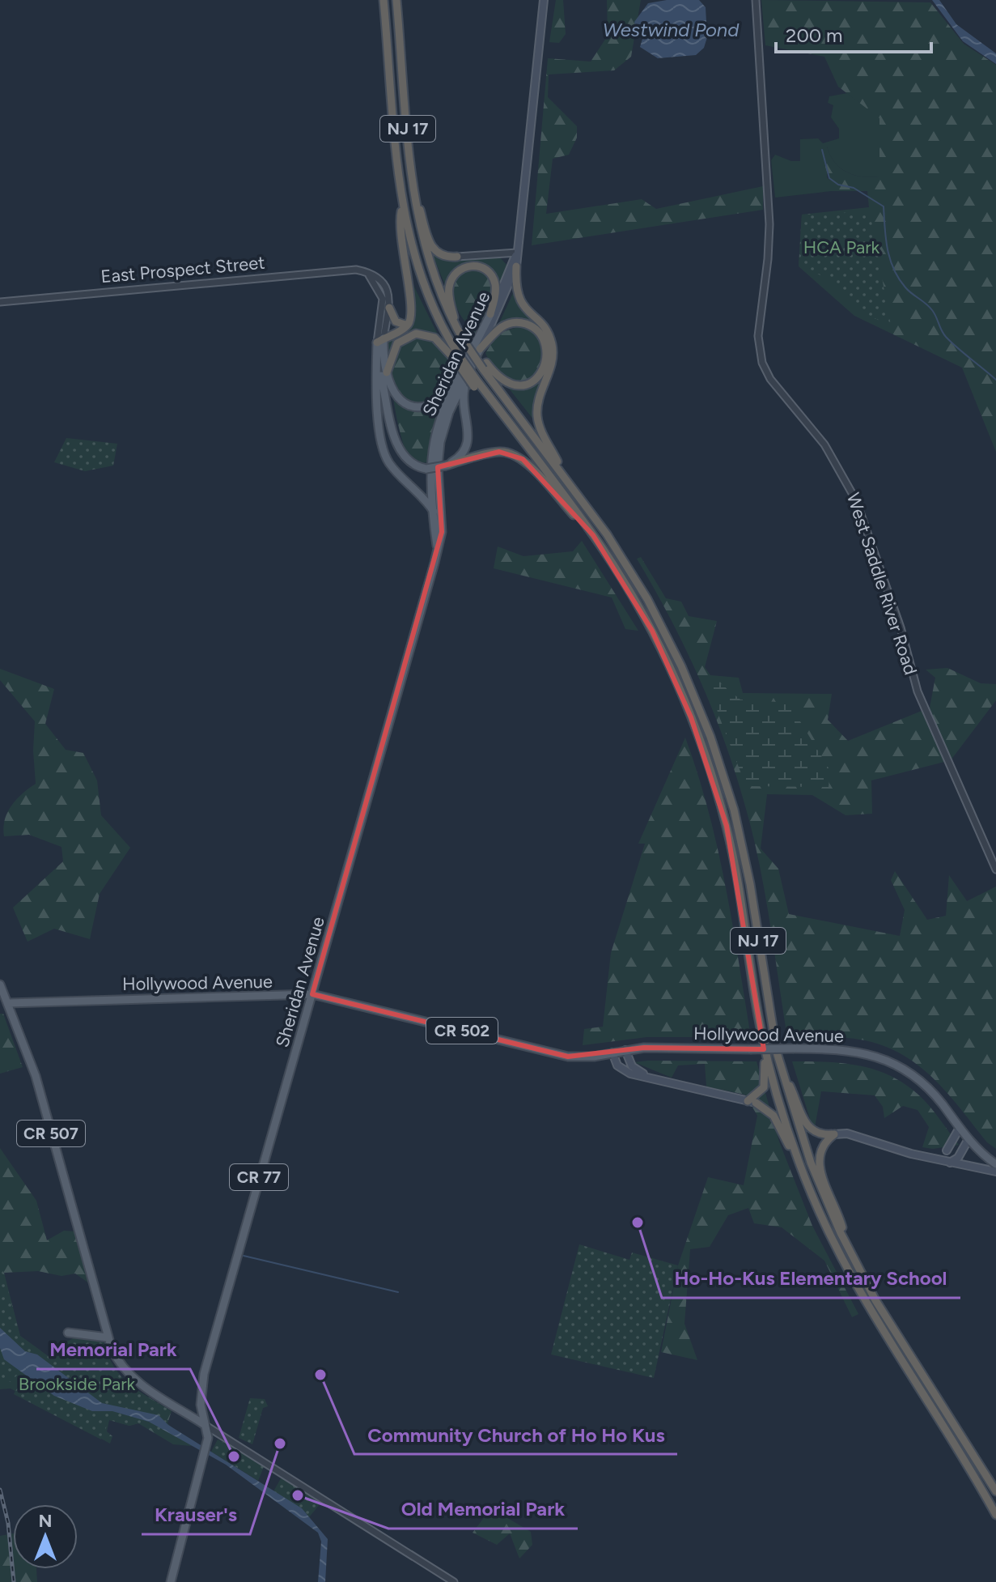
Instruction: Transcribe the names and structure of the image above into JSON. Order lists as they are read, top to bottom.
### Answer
{
  "streets": {
    "highway": ["NJ 17"],
    "main road": [
      "Sheridan Avenue",
      "Hollywood Avenue",
      "CR 502",
      "CR 507",
      "CR 77"
    ],
    "street": ["East Prospect Street", "West Saddle River Road"]
  },
  "crossings": [
    ["Sheridan Avenue", "Hollywood Avenue"],
    ["Sheridan Avenue", "CR 507"],
    ["Hollywood Avenue", "CR 507"]
  ],
  "water": ["Westwind Pond"],
  "parks": ["HCA Park", "Brookside Park"],
  "places": [
    "Ho-Ho-Kus Elementary School",
    "Community Church of Ho Ho Kus",
    "Krauser's",
    "Memorial Park",
    "Old Memorial Park"
  ],
  "scale_bar": "200 m",
  "north": "top"
}
